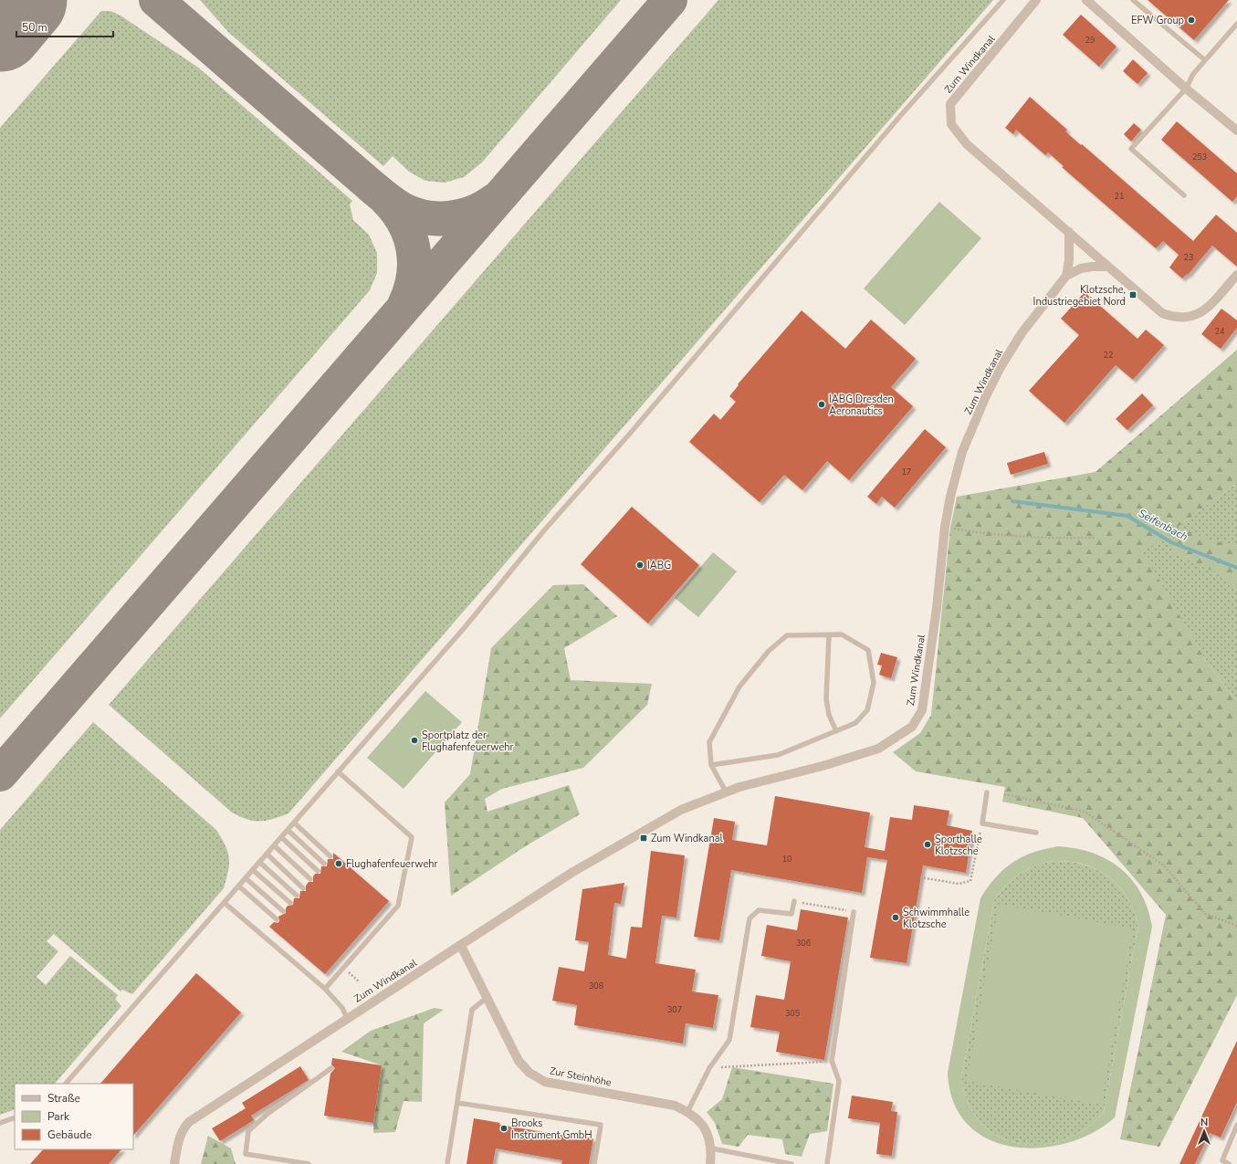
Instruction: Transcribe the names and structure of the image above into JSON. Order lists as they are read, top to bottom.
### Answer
{
  "streets": {
    "street": ["Zum Windkanal", "Zur Steinhöhe"]
  },
  "crossings": [
    ["Zum Windkanal", "Zur Steinhöhe"]
  ],
  "water": ["Seifenbach"],
  "places": {
    "other": [
      "EFW Group",
      "IABG Dresden Aeronautics",
      "IABG",
      "Sportplatz der Flughafenfeuerwehr",
      "Sporthalle Klotzsche",
      "Flughafenfeuerwehr",
      "Schwimmhalle Klotzsche",
      "Brooks Instrument GmbH"
    ],
    "transit": ["Klotzsche, Industriegebiet Nord", "Zum Windkanal"]
  },
  "house_numbers": [
    "29",
    "253",
    "21",
    "23",
    "24",
    "22",
    "17",
    "10",
    "306",
    "308",
    "307",
    "305"
  ],
  "legend": ["Straße", "Park", "Gebäude"],
  "scale_bar": "50 m",
  "north": "top"
}
